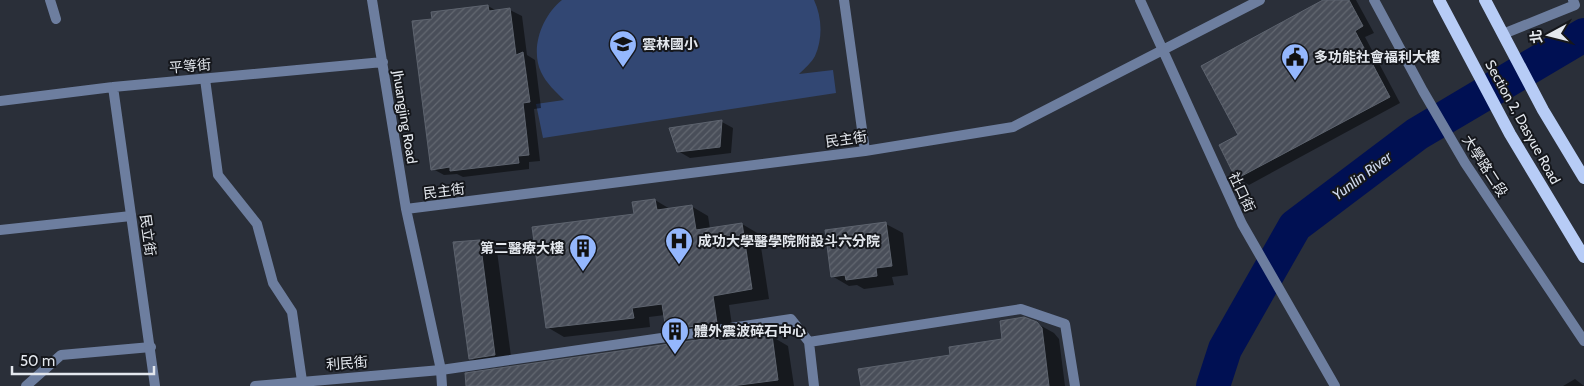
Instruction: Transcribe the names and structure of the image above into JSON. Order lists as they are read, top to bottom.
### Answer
{
  "streets": {
    "main road": ["Section 2, Dasyue Road"],
    "street": [
      "平等街",
      "Jhuangjing Road",
      "民主街",
      "大學路二段",
      "社口街",
      "民立街",
      "利民街"
    ]
  },
  "crossings": [
    ["平等街", "Jhuangjing Road"],
    ["平等街", "民立街"],
    ["Jhuangjing Road", "民主街"],
    ["Jhuangjing Road", "利民街"],
    ["民主街", "社口街"]
  ],
  "water": ["Yunlin River"],
  "places": {
    "school or university": ["雲林國小"],
    "public building": ["多功能社會福利大樓"],
    "hospital": ["成功大學醫學院附設斗六分院"],
    "building": ["第二醫療大樓", "體外震波碎石中心"]
  },
  "scale_bar": "50 m",
  "north": "left"
}
